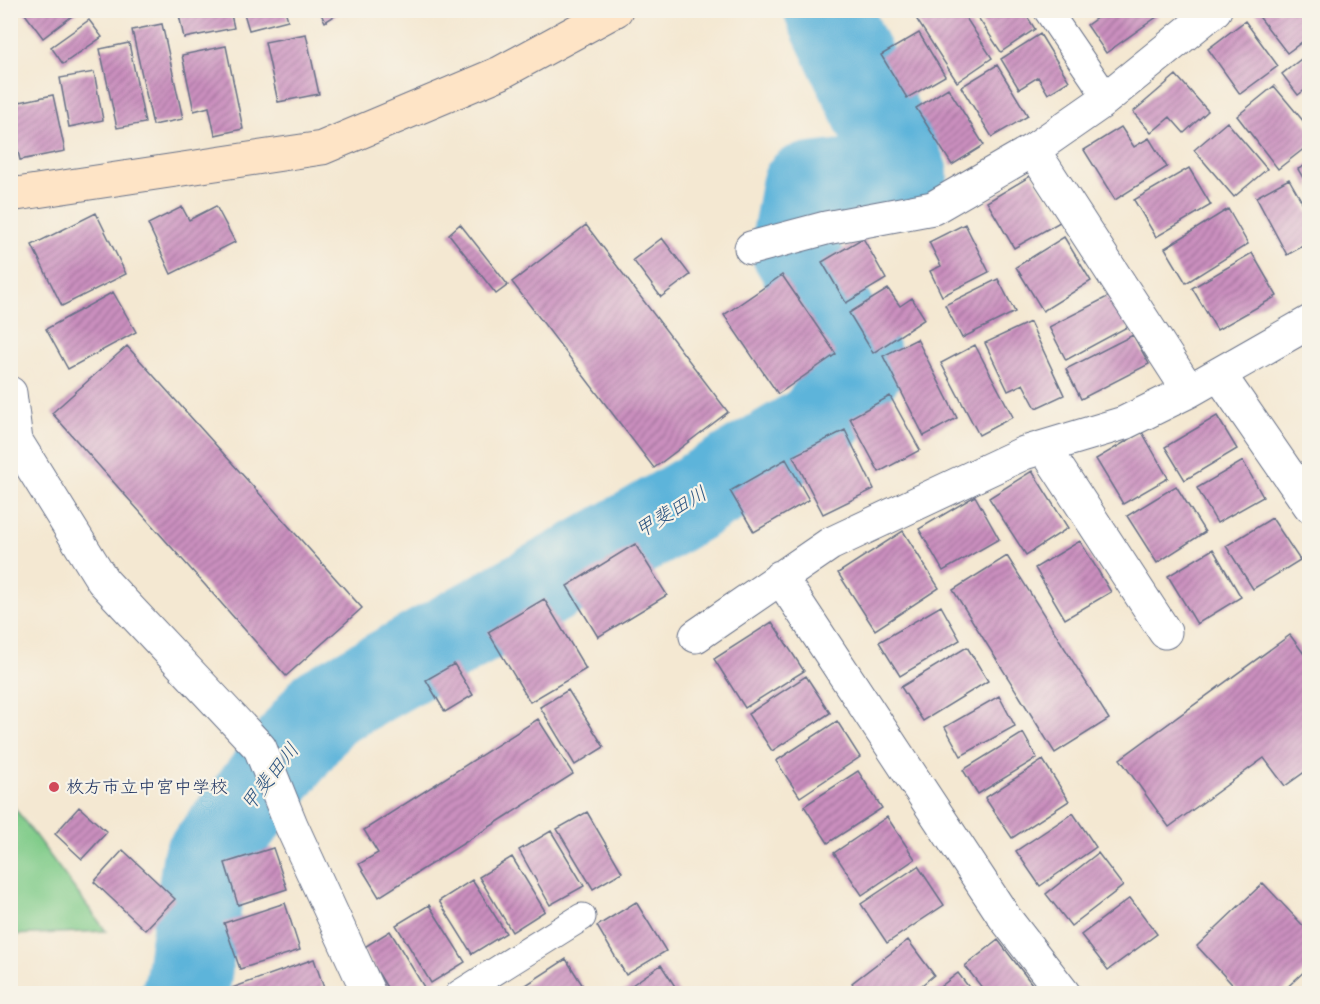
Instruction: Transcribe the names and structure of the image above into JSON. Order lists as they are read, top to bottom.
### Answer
{
  "water": ["甲斐田川"],
  "places": ["枚方市立中宮中学校"]
}
